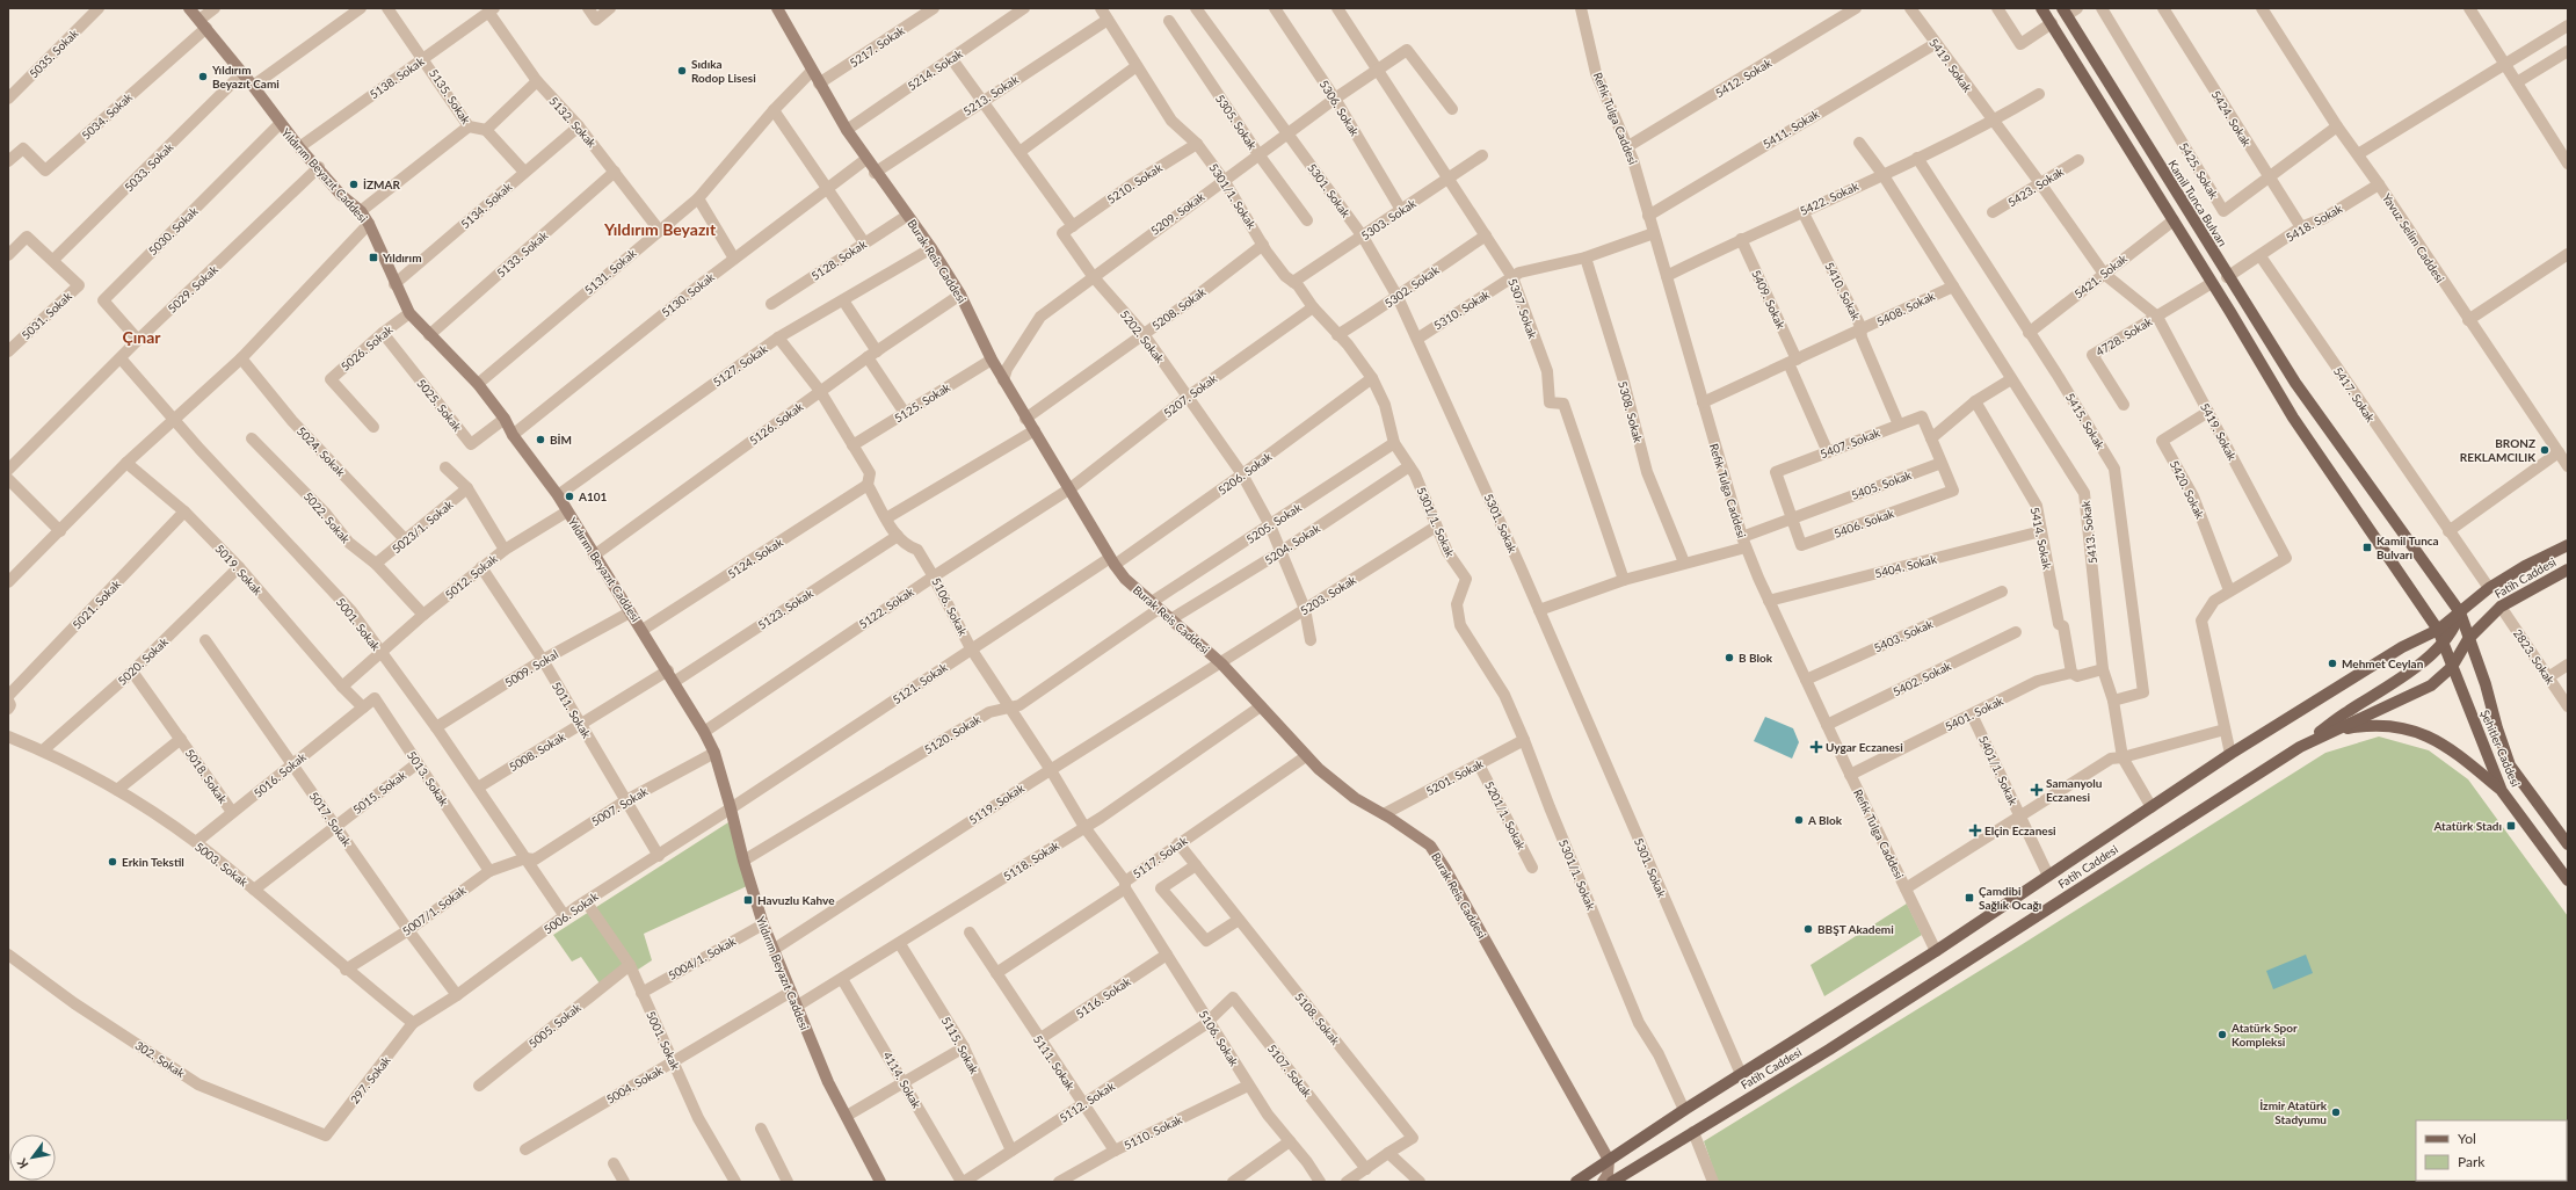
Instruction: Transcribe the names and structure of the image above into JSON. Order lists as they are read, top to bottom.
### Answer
{
  "streets": {
    "main road": [
      "Yıldırım Beyazıt Caddesi",
      "Kamil Tunca Bulvarı",
      "Burak Reis Caddesi",
      "Fatih Caddesi",
      "Şehitler Caddesi"
    ],
    "street": [
      "5217. Sokak",
      "5035. Sokak",
      "5419. Sokak",
      "5214. Sokak",
      "5138. Sokak",
      "5412. Sokak",
      "5213. Sokak",
      "5135. Sokak",
      "5306. Sokak",
      "5034. Sokak",
      "Refik Tulga Caddesi",
      "5424. Sokak",
      "5132. Sokak",
      "5305. Sokak",
      "5411. Sokak",
      "5033. Sokak",
      "5425. Sokak",
      "5210. Sokak",
      "5423. Sokak",
      "5301. Sokak",
      "5301/1. Sokak",
      "5422. Sokak",
      "5134. Sokak",
      "5209. Sokak",
      "5303. Sokak",
      "5418. Sokak",
      "5030. Sokak",
      "Yavuz Selim Caddesi",
      "5133. Sokak",
      "5128. Sokak",
      "5131. Sokak",
      "5421. Sokak",
      "5302. Sokak",
      "5029. Sokak",
      "5410. Sokak",
      "5130. Sokak",
      "5409. Sokak",
      "5208. Sokak",
      "5307. Sokak",
      "5408. Sokak",
      "5310. Sokak",
      "5031. Sokak",
      "5202. Sokak",
      "4728. Sokak",
      "5026. Sokak",
      "5127. Sokak",
      "5417. Sokak",
      "5207. Sokak",
      "5125. Sokak",
      "5025. Sokak",
      "5308. Sokak",
      "5415. Sokak",
      "5126. Sokak",
      "5407. Sokak",
      "5024. Sokak",
      "5206. Sokak",
      "5405. Sokak",
      "5420. Sokak",
      "5022. Sokak",
      "5205. Sokak",
      "5406. Sokak",
      "5023/1. Sokak",
      "5413. Sokak",
      "5414. Sokak",
      "5204. Sokak",
      "5124. Sokak",
      "5404. Sokak",
      "5019. Sokak",
      "5012. Sokak",
      "5203. Sokak",
      "5021. Sokak",
      "5106. Sokak",
      "5122. Sokak",
      "5123. Sokak",
      "5001. Sokak",
      "5403. Sokak",
      "2823. Sokak",
      "5020. Sokak",
      "5009. Sokal",
      "5402. Sokak",
      "5121. Sokak",
      "5011. Sokak",
      "5401. Sokak",
      "5120. Sokak",
      "5008. Sokak",
      "5401/1. Sokak",
      "5016. Sokak",
      "5018. Sokak",
      "5201. Sokak",
      "5013. Sokak",
      "5015. Sokak",
      "5119. Sokak",
      "5007. Sokak",
      "5201/1. Sokak",
      "5017. Sokak",
      "5117. Sokak",
      "5118. Sokak",
      "5003. Sokak",
      "5007/1. Sokak",
      "5006. Sokak",
      "5004/1. Sokak",
      "5116. Sokak",
      "5108. Sokak",
      "5005. Sokak",
      "5115. Sokak",
      "302. Sokak",
      "5111. Sokak",
      "5107. Sokak",
      "297. Sokak",
      "4114. Sokak",
      "5004. Sokak",
      "5112. Sokak",
      "5110. Sokak"
    ]
  },
  "crossings": [
    ["5217. Sokak", "Burak Reis Caddesi"],
    ["5419. Sokak", "5411. Sokak"],
    ["5419. Sokak", "5423. Sokak"],
    ["5419. Sokak", "5422. Sokak"],
    ["5419. Sokak", "5421. Sokak"],
    ["5419. Sokak", "4728. Sokak"],
    ["5419. Sokak", "5420. Sokak"],
    ["5214. Sokak", "Burak Reis Caddesi"],
    ["5138. Sokak", "5135. Sokak"],
    ["5138. Sokak", "5132. Sokak"],
    ["5138. Sokak", "Yıldırım Beyazıt Caddesi"],
    ["5412. Sokak", "Refik Tulga Caddesi"],
    ["5213. Sokak", "5301/1. Sokak"],
    ["5213. Sokak", "Burak Reis Caddesi"],
    ["5135. Sokak", "5132. Sokak"],
    ["5135. Sokak", "5134. Sokak"],
    ["5306. Sokak", "5209. Sokak"],
    ["5306. Sokak", "5303. Sokak"],
    ["5034. Sokak", "Yıldırım Beyazıt Caddesi"],
    ["Refik Tulga Caddesi", "5411. Sokak"],
    ["Refik Tulga Caddesi", "5422. Sokak"],
    ["Refik Tulga Caddesi", "5408. Sokak"],
    ["Refik Tulga Caddesi", "5310. Sokak"],
    ["Refik Tulga Caddesi", "5405. Sokak"],
    ["Refik Tulga Caddesi", "5404. Sokak"],
    ["Refik Tulga Caddesi", "5403. Sokak"],
    ["Refik Tulga Caddesi", "5402. Sokak"],
    ["Refik Tulga Caddesi", "5401. Sokak"],
    ["5424. Sokak", "5425. Sokak"],
    ["5424. Sokak", "5418. Sokak"],
    ["5132. Sokak", "5134. Sokak"],
    ["5132. Sokak", "5133. Sokak"],
    ["5132. Sokak", "5131. Sokak"],
    ["5305. Sokak", "5209. Sokak"],
    ["5033. Sokak", "Yıldırım Beyazıt Caddesi"],
    ["5033. Sokak", "5031. Sokak"],
    ["5425. Sokak", "Yavuz Selim Caddesi"],
    ["Yıldırım Beyazıt Caddesi", "5134. Sokak"],
    ["Yıldırım Beyazıt Caddesi", "5030. Sokak"],
    ["Yıldırım Beyazıt Caddesi", "5133. Sokak"],
    ["Yıldırım Beyazıt Caddesi", "5131. Sokak"],
    ["Yıldırım Beyazıt Caddesi", "5029. Sokak"],
    ["Yıldırım Beyazıt Caddesi", "5130. Sokak"],
    ["Yıldırım Beyazıt Caddesi", "5026. Sokak"],
    ["Yıldırım Beyazıt Caddesi", "5127. Sokak"],
    ["Yıldırım Beyazıt Caddesi", "5025. Sokak"],
    ["Yıldırım Beyazıt Caddesi", "5126. Sokak"],
    ["Yıldırım Beyazıt Caddesi", "5124. Sokak"],
    ["Yıldırım Beyazıt Caddesi", "5012. Sokak"],
    ["Yıldırım Beyazıt Caddesi", "5122. Sokak"],
    ["Yıldırım Beyazıt Caddesi", "5123. Sokak"],
    ["Yıldırım Beyazıt Caddesi", "5009. Sokal"],
    ["Yıldırım Beyazıt Caddesi", "5121. Sokak"],
    ["Yıldırım Beyazıt Caddesi", "5120. Sokak"],
    ["Yıldırım Beyazıt Caddesi", "5008. Sokak"],
    ["Yıldırım Beyazıt Caddesi", "5119. Sokak"],
    ["Yıldırım Beyazıt Caddesi", "5007. Sokak"],
    ["Yıldırım Beyazıt Caddesi", "5118. Sokak"],
    ["Yıldırım Beyazıt Caddesi", "5006. Sokak"],
    ["Yıldırım Beyazıt Caddesi", "5004/1. Sokak"],
    ["Yıldırım Beyazıt Caddesi", "5004. Sokak"],
    ["5210. Sokak", "5301/1. Sokak"],
    ["5210. Sokak", "5202. Sokak"],
    ["5301. Sokak", "5209. Sokak"],
    ["5301. Sokak", "5303. Sokak"],
    ["5301. Sokak", "5302. Sokak"],
    ["5301. Sokak", "5310. Sokak"],
    ["5301/1. Sokak", "5209. Sokak"],
    ["5301/1. Sokak", "5303. Sokak"],
    ["5301/1. Sokak", "5302. Sokak"],
    ["5301/1. Sokak", "5208. Sokak"],
    ["5301/1. Sokak", "5207. Sokak"],
    ["5301/1. Sokak", "5206. Sokak"],
    ["5301/1. Sokak", "5205. Sokak"],
    ["5301/1. Sokak", "5204. Sokak"],
    ["5301/1. Sokak", "5203. Sokak"],
    ["5301/1. Sokak", "5201. Sokak"],
    ["5422. Sokak", "5410. Sokak"],
    ["5422. Sokak", "5409. Sokak"],
    ["5422. Sokak", "5415. Sokak"],
    ["Kamil Tunca Bulvarı", "5418. Sokak"],
    ["Kamil Tunca Bulvarı", "Fatih Caddesi"],
    ["Kamil Tunca Bulvarı", "Şehitler Caddesi"],
    ["5209. Sokak", "Burak Reis Caddesi"],
    ["5209. Sokak", "5307. Sokak"],
    ["5209. Sokak", "5202. Sokak"],
    ["5303. Sokak", "5307. Sokak"],
    ["5418. Sokak", "Yavuz Selim Caddesi"],
    ["5418. Sokak", "5417. Sokak"],
    ["5030. Sokak", "5029. Sokak"],
    ["5128. Sokak", "Burak Reis Caddesi"],
    ["Burak Reis Caddesi", "5131. Sokak"],
    ["Burak Reis Caddesi", "5130. Sokak"],
    ["Burak Reis Caddesi", "5208. Sokak"],
    ["Burak Reis Caddesi", "5127. Sokak"],
    ["Burak Reis Caddesi", "5207. Sokak"],
    ["Burak Reis Caddesi", "5125. Sokak"],
    ["Burak Reis Caddesi", "5126. Sokak"],
    ["Burak Reis Caddesi", "5206. Sokak"],
    ["Burak Reis Caddesi", "5205. Sokak"],
    ["Burak Reis Caddesi", "5204. Sokak"],
    ["Burak Reis Caddesi", "5203. Sokak"],
    ["Burak Reis Caddesi", "5122. Sokak"],
    ["Burak Reis Caddesi", "5121. Sokak"],
    ["Burak Reis Caddesi", "5120. Sokak"],
    ["Burak Reis Caddesi", "5201. Sokak"],
    ["Burak Reis Caddesi", "5119. Sokak"],
    ["Burak Reis Caddesi", "5117. Sokak"],
    ["Burak Reis Caddesi", "5118. Sokak"],
    ["5421. Sokak", "5415. Sokak"],
    ["5302. Sokak", "5307. Sokak"],
    ["5029. Sokak", "5001. Sokak"],
    ["5410. Sokak", "5408. Sokak"],
    ["5410. Sokak", "5407. Sokak"],
    ["5409. Sokak", "5408. Sokak"],
    ["5409. Sokak", "5407. Sokak"],
    ["5208. Sokak", "5202. Sokak"],
    ["5307. Sokak", "5310. Sokak"],
    ["5408. Sokak", "5413. Sokak"],
    ["5310. Sokak", "5308. Sokak"],
    ["5202. Sokak", "5207. Sokak"],
    ["5202. Sokak", "5206. Sokak"],
    ["5202. Sokak", "5205. Sokak"],
    ["5202. Sokak", "5204. Sokak"],
    ["5202. Sokak", "5203. Sokak"],
    ["5026. Sokak", "5025. Sokak"],
    ["5127. Sokak", "5106. Sokak"],
    ["5207. Sokak", "5122. Sokak"],
    ["5125. Sokak", "5106. Sokak"],
    ["5415. Sokak", "5413. Sokak"],
    ["5126. Sokak", "5106. Sokak"],
    ["5407. Sokak", "5405. Sokak"],
    ["5407. Sokak", "5406. Sokak"],
    ["5024. Sokak", "5023/1. Sokak"],
    ["5206. Sokak", "5121. Sokak"],
    ["5405. Sokak", "5406. Sokak"],
    ["5022. Sokak", "5023/1. Sokak"],
    ["5022. Sokak", "5012. Sokak"],
    ["5205. Sokak", "5120. Sokak"],
    ["5413. Sokak", "5401. Sokak"],
    ["5414. Sokak", "5404. Sokak"],
    ["5414. Sokak", "5401. Sokak"],
    ["5124. Sokak", "5106. Sokak"],
    ["5019. Sokak", "5012. Sokak"],
    ["5019. Sokak", "5021. Sokak"],
    ["5019. Sokak", "5020. Sokak"],
    ["5019. Sokak", "5016. Sokak"],
    ["5019. Sokak", "5013. Sokak"],
    ["5012. Sokak", "5001. Sokak"],
    ["5012. Sokak", "5011. Sokak"],
    ["Fatih Caddesi", "2823. Sokak"],
    ["Fatih Caddesi", "Şehitler Caddesi"],
    ["5203. Sokak", "5119. Sokak"],
    ["5106. Sokak", "5122. Sokak"],
    ["5106. Sokak", "5123. Sokak"],
    ["5106. Sokak", "5121. Sokak"],
    ["5106. Sokak", "5120. Sokak"],
    ["5106. Sokak", "5119. Sokak"],
    ["5106. Sokak", "5117. Sokak"],
    ["5106. Sokak", "5118. Sokak"],
    ["5106. Sokak", "5116. Sokak"],
    ["5106. Sokak", "5107. Sokak"],
    ["5106. Sokak", "5112. Sokak"],
    ["5106. Sokak", "5110. Sokak"],
    ["5001. Sokak", "5009. Sokal"],
    ["5001. Sokak", "5008. Sokak"],
    ["5001. Sokak", "5007. Sokak"],
    ["5001. Sokak", "5007/1. Sokak"],
    ["5001. Sokak", "5006. Sokak"],
    ["5001. Sokak", "5004/1. Sokak"],
    ["5001. Sokak", "5005. Sokak"],
    ["5001. Sokak", "5004. Sokak"],
    ["5020. Sokak", "5018. Sokak"],
    ["5020. Sokak", "5003. Sokak"],
    ["5009. Sokal", "5011. Sokak"],
    ["5121. Sokak", "5006. Sokak"],
    ["5011. Sokak", "5008. Sokak"],
    ["5011. Sokak", "5007. Sokak"],
    ["5011. Sokak", "5006. Sokak"],
    ["5401. Sokak", "5401/1. Sokak"],
    ["5016. Sokak", "5018. Sokak"],
    ["5016. Sokak", "5013. Sokak"],
    ["5016. Sokak", "5017. Sokak"],
    ["5016. Sokak", "5003. Sokak"],
    ["5018. Sokak", "5003. Sokak"],
    ["5201. Sokak", "5201/1. Sokak"],
    ["5013. Sokak", "5015. Sokak"],
    ["5013. Sokak", "5007/1. Sokak"],
    ["5015. Sokak", "5017. Sokak"],
    ["5015. Sokak", "5003. Sokak"],
    ["5007. Sokak", "5007/1. Sokak"],
    ["5017. Sokak", "5007/1. Sokak"],
    ["5017. Sokak", "5006. Sokak"],
    ["5117. Sokak", "5108. Sokak"],
    ["5117. Sokak", "5111. Sokak"],
    ["5118. Sokak", "5115. Sokak"],
    ["5118. Sokak", "4114. Sokak"],
    ["5003. Sokak", "5007/1. Sokak"],
    ["5003. Sokak", "5006. Sokak"],
    ["5003. Sokak", "297. Sokak"],
    ["5006. Sokak", "297. Sokak"],
    ["5116. Sokak", "5111. Sokak"],
    ["5115. Sokak", "5112. Sokak"],
    ["302. Sokak", "297. Sokak"],
    ["5111. Sokak", "5112. Sokak"],
    ["5111. Sokak", "5110. Sokak"],
    ["5107. Sokak", "5112. Sokak"],
    ["4114. Sokak", "5112. Sokak"]
  ],
  "districts": ["Yıldırım Beyazıt", "Çınar"],
  "places": {
    "other": [
      "Sıdıka Rodop Lisesi",
      "Yıldırım Beyazıt Cami",
      "İZMAR",
      "BİM",
      "BRONZ REKLAMCILIK",
      "A101",
      "B Blok",
      "Mehmet Ceylan",
      "A Blok",
      "Erkin Tekstil",
      "BBŞT Akademi",
      "Atatürk Spor Kompleksi",
      "İzmir Atatürk Stadyumu"
    ],
    "transit": [
      "Yıldırım",
      "Kamil Tunca Bulvarı",
      "Atatürk Stadı",
      "Çamdibi Sağlık Ocağı",
      "Havuzlu Kahve"
    ],
    "health": ["Uygar Eczanesi", "Samanyolu Eczanesi", "Elçin Eczanesi"]
  },
  "legend": ["Yol", "Park"],
  "north": "bottom left"
}
